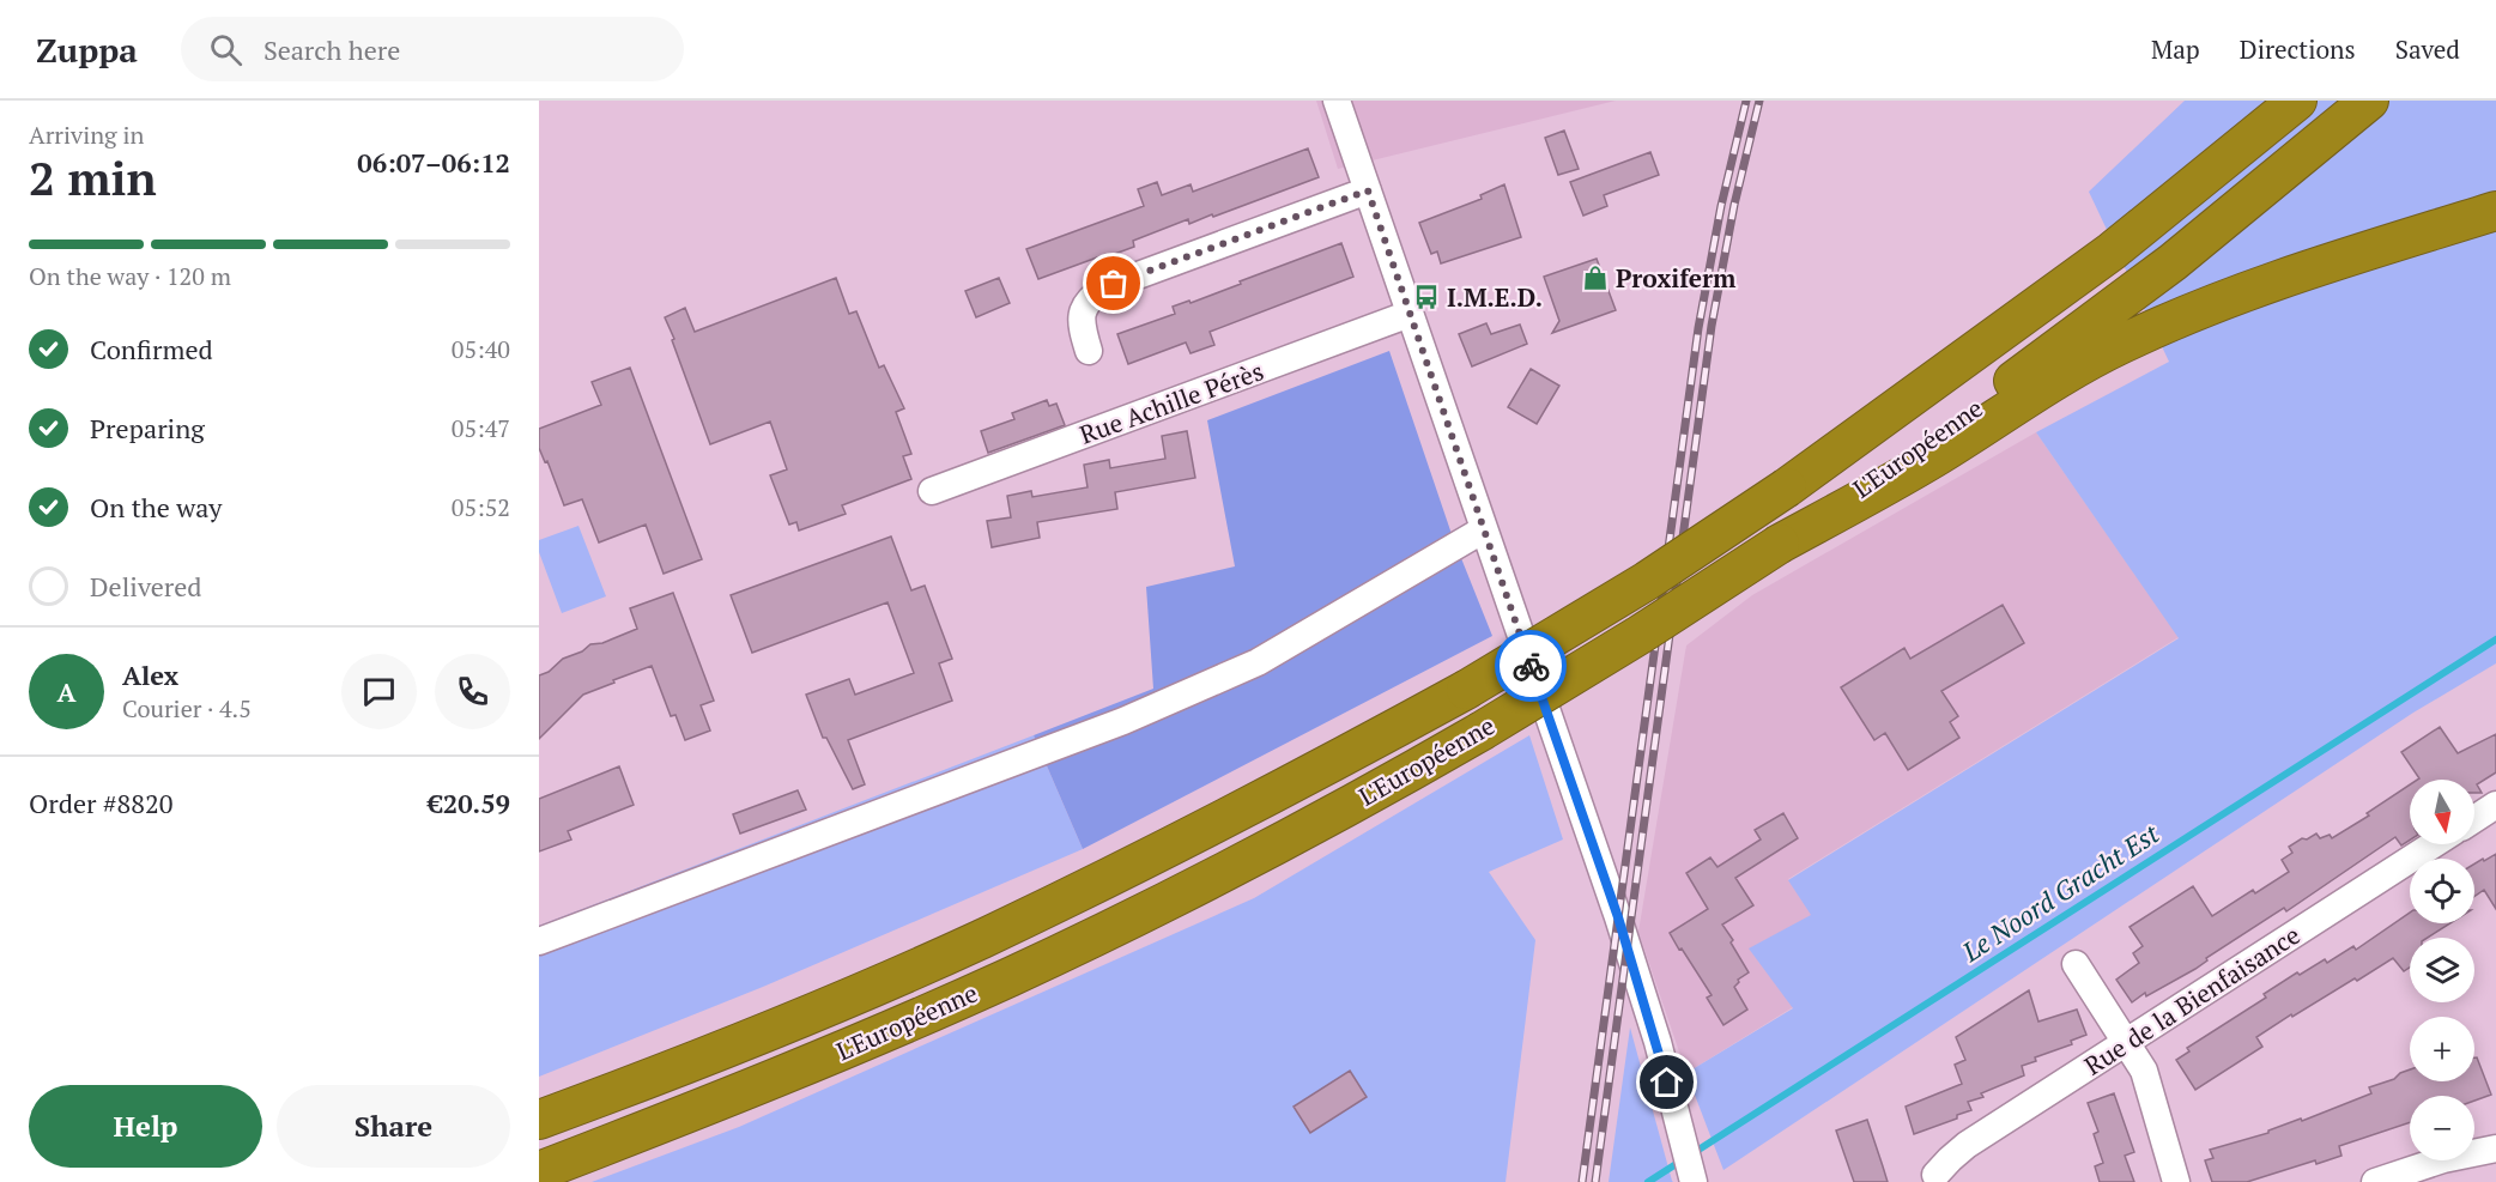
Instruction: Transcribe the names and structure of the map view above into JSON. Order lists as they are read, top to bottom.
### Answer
{
  "streets": {
    "highway": ["L'Européenne"],
    "street": ["Rue Achille Pérès", "Rue de la Bienfaisance"]
  },
  "water": ["Le Noord Gracht Est"],
  "places": {
    "shop": ["Proxiferm"],
    "bus stop": ["I.M.E.D."]
  },
  "north": "bottom",
  "page": {
    "header": "Zuppa",
    "search": "Search here",
    "nav": ["Map", "Directions", "Saved"],
    "heading": ["2 min", "Arriving in", "06:07–06:12"],
    "panel": [
      "Alex",
      "Courier · 4.5",
      "Order #8820",
      "€20.59"
    ],
    "bar": "On the way · 120 m",
    "list": [
      ["Confirmed", "05:40"],
      ["Preparing", "05:47"],
      ["On the way", "05:52"],
      "Delivered"
    ],
    "round": "A",
    "map_buttons": ["+", "−"],
    "buttons": ["Help", "Share"]
  }
}
